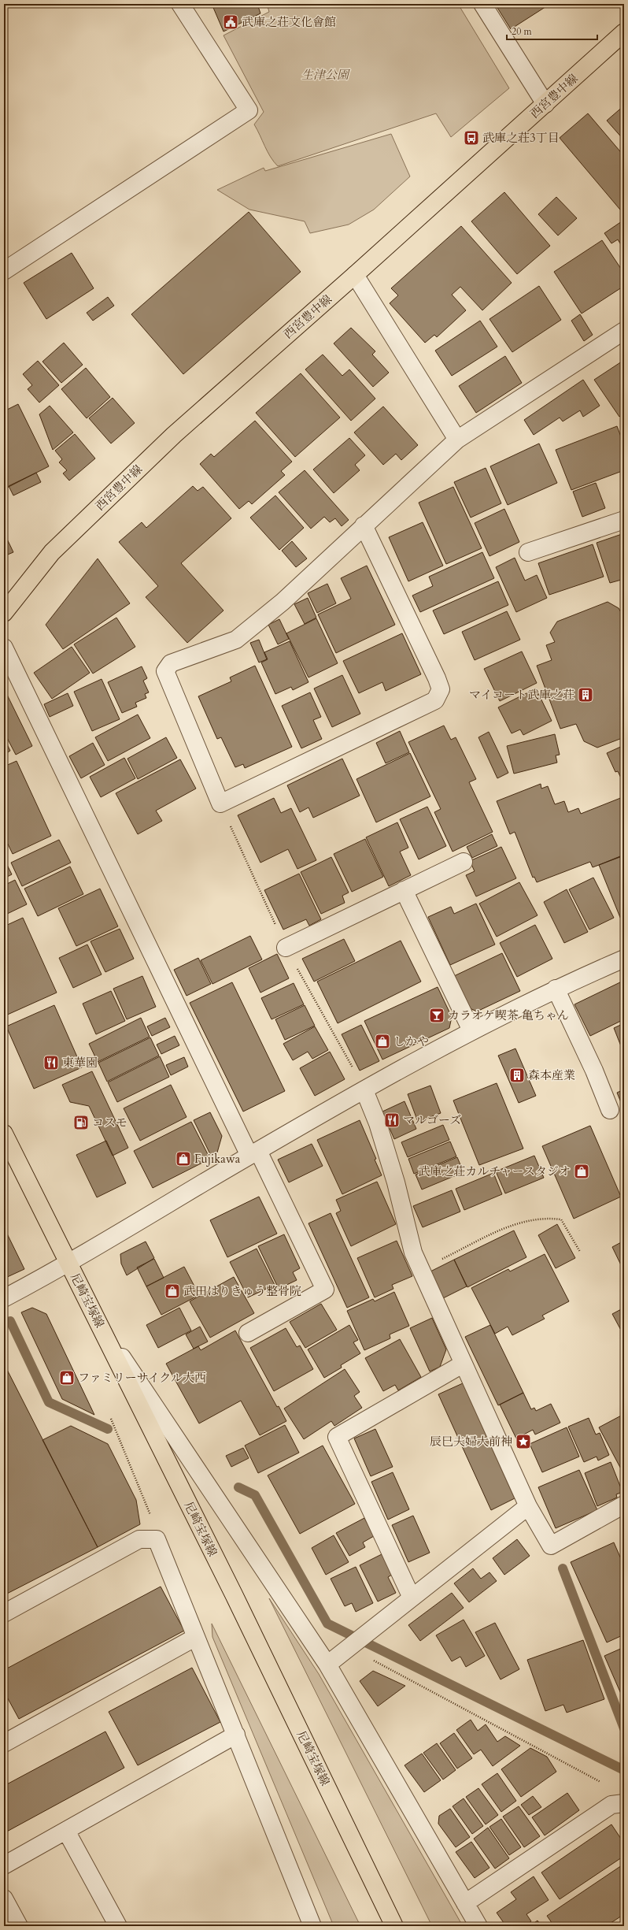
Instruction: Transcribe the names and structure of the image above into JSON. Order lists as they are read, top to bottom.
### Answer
{
  "streets": {
    "main road": ["西宮豊中線", "尼崎宝塚線"]
  },
  "parks": ["生津公園"],
  "places": {
    "public building": ["武庫之荘文化會館"],
    "bus stop": ["武庫之荘3丁目"],
    "building": ["マイコート武庫之荘", "森本産業"],
    "bar": ["カラオケ喫茶 亀ちゃん"],
    "shop": [
      "しかや",
      "Fujikawa",
      "武庫之荘カルチャースタジオ",
      "武田はりきゅう整骨院",
      "ファミリーサイクル大西"
    ],
    "restaurant": ["東華園", "マルゴーズ"],
    "fuel station": ["コスモ"],
    "place": ["辰巳夫婦大前神"]
  },
  "scale_bar": "20 m"
}
